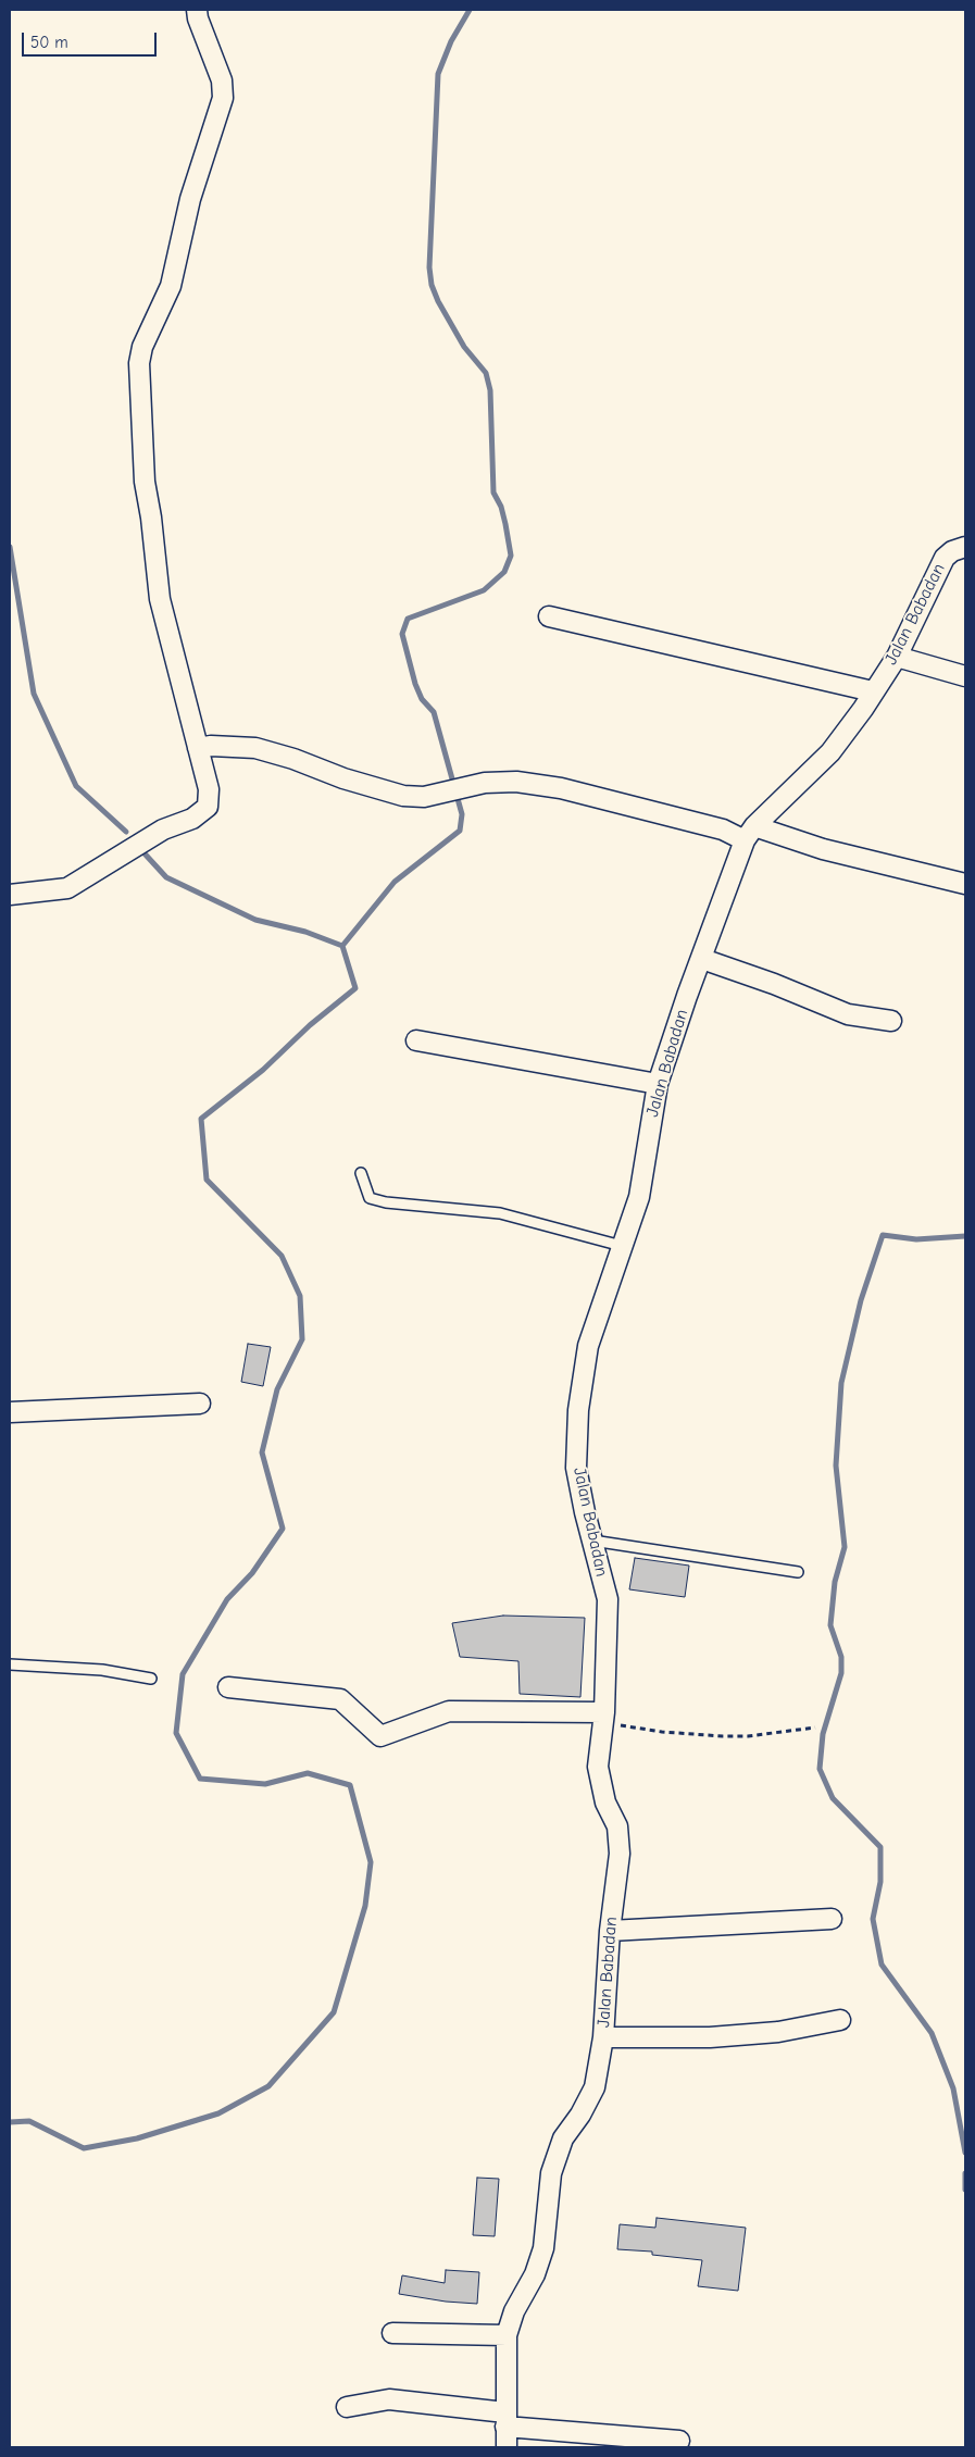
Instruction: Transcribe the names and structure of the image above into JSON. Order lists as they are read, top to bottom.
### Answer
{
  "streets": {
    "street": ["Jalan Babadan"]
  },
  "scale_bar": "50 m"
}
